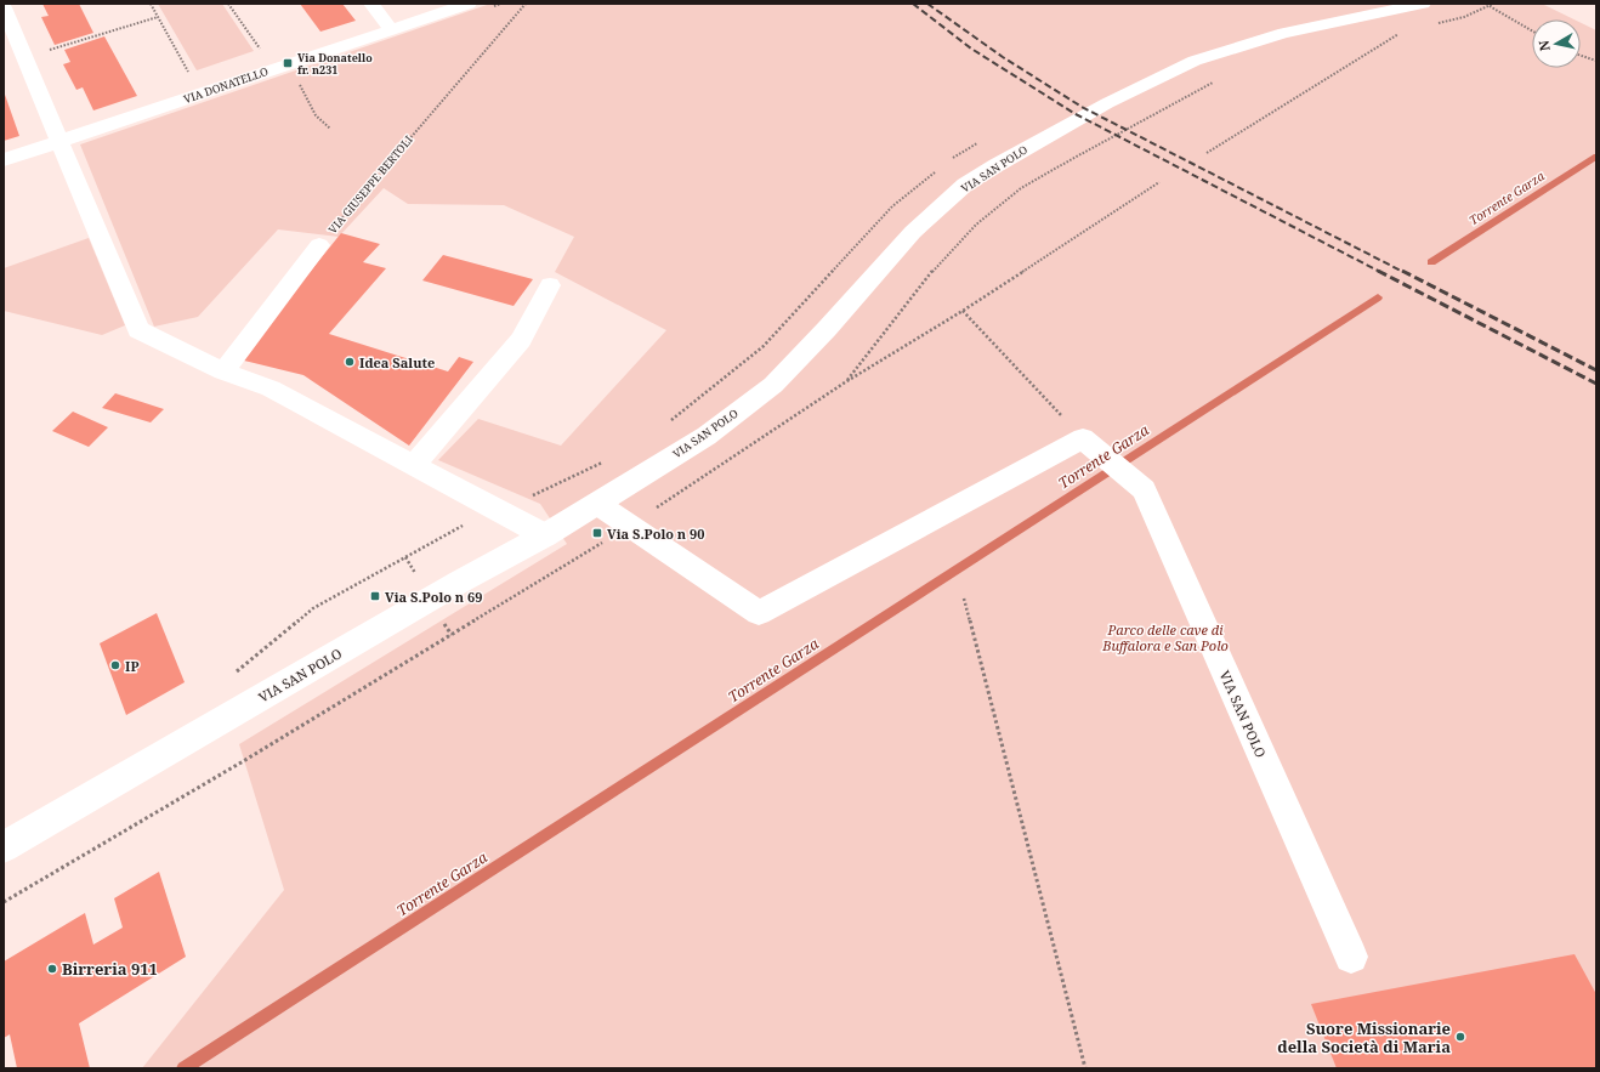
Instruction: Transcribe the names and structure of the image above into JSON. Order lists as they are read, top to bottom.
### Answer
{
  "streets": {
    "street": ["VIA DONATELLO", "VIA SAN POLO", "VIA GIUSEPPE BERTOLI"]
  },
  "water": ["Torrente Garza"],
  "parks": ["Parco delle cave di Buffalora e San Polo"],
  "places": {
    "transit": ["Via Donatello fr. n231", "Via S.Polo n 90", "Via S.Polo n 69"],
    "other": [
      "Idea Salute",
      "IP",
      "Birreria 911",
      "Suore Missionarie della Società di Maria"
    ]
  },
  "north": "left"
}
